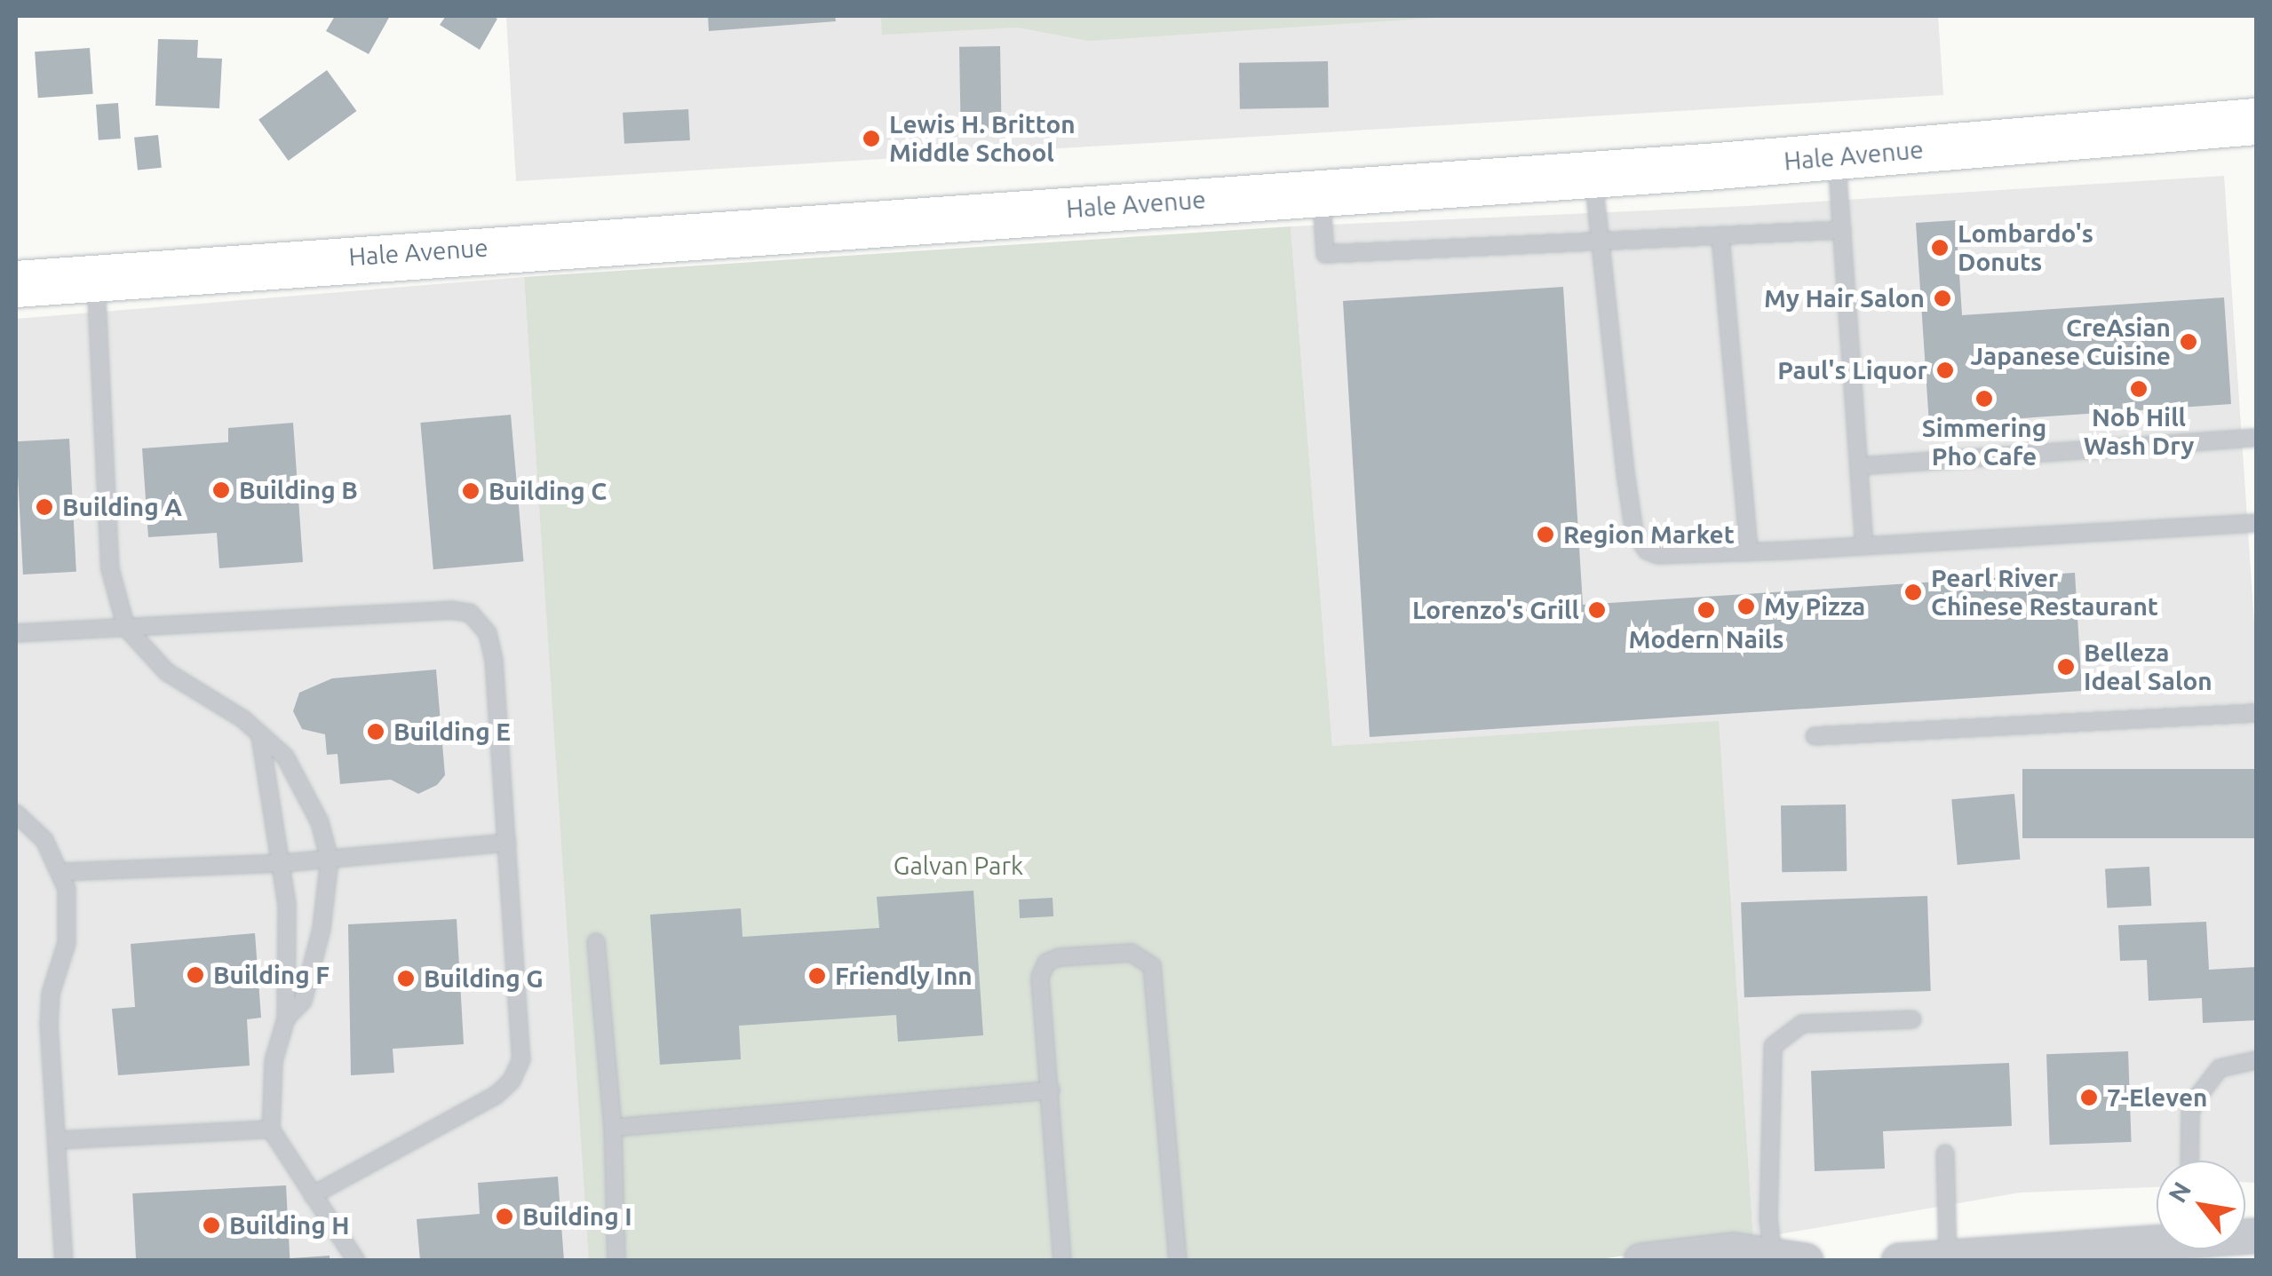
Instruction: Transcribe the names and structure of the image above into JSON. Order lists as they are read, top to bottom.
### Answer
{
  "streets": {
    "main road": ["Hale Avenue"]
  },
  "parks": ["Galvan Park"],
  "places": [
    "Lewis H. Britton Middle School",
    "Lombardo's Donuts",
    "My Hair Salon",
    "CreAsian Japanese Cuisine",
    "Paul's Liquor",
    "Nob Hill Wash Dry",
    "Simmering Pho Cafe",
    "Building B",
    "Building C",
    "Building A",
    "Region Market",
    "Pearl River Chinese Restaurant",
    "My Pizza",
    "Lorenzo's Grill",
    "Modern Nails",
    "Belleza Ideal Salon",
    "Building E",
    "Building F",
    "Friendly Inn",
    "Building G",
    "7-Eleven",
    "Building I",
    "Building H"
  ],
  "north": "top left"
}
